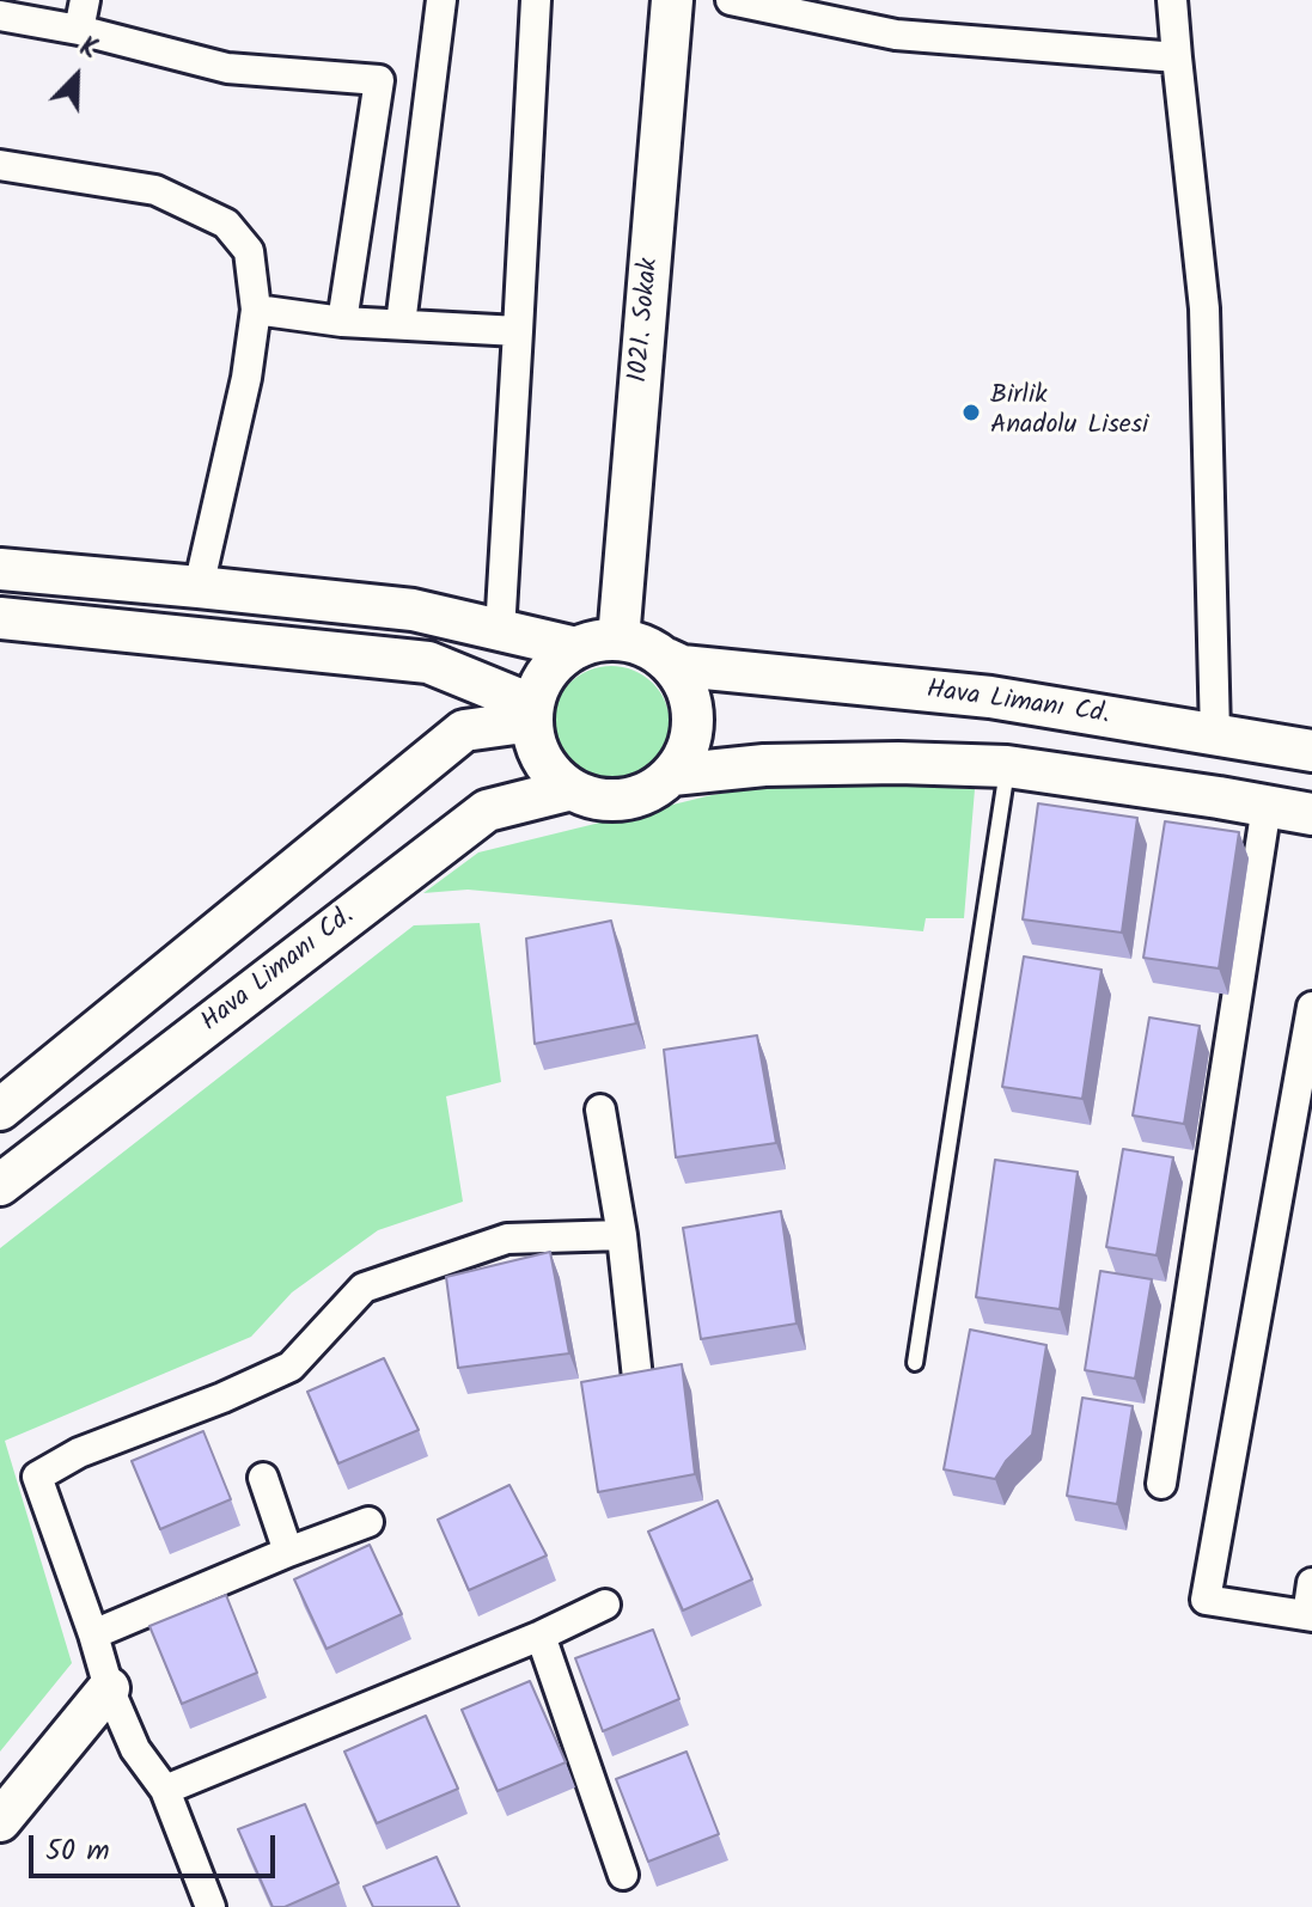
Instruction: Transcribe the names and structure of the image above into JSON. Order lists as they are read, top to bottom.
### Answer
{
  "streets": {
    "main road": ["1021. Sokak", "Hava Limanı Cd."]
  },
  "crossings": [
    ["1021. Sokak", "Hava Limanı Cd."]
  ],
  "places": ["Birlik Anadolu Lisesi"],
  "scale_bar": "50 m",
  "north": "top right"
}
